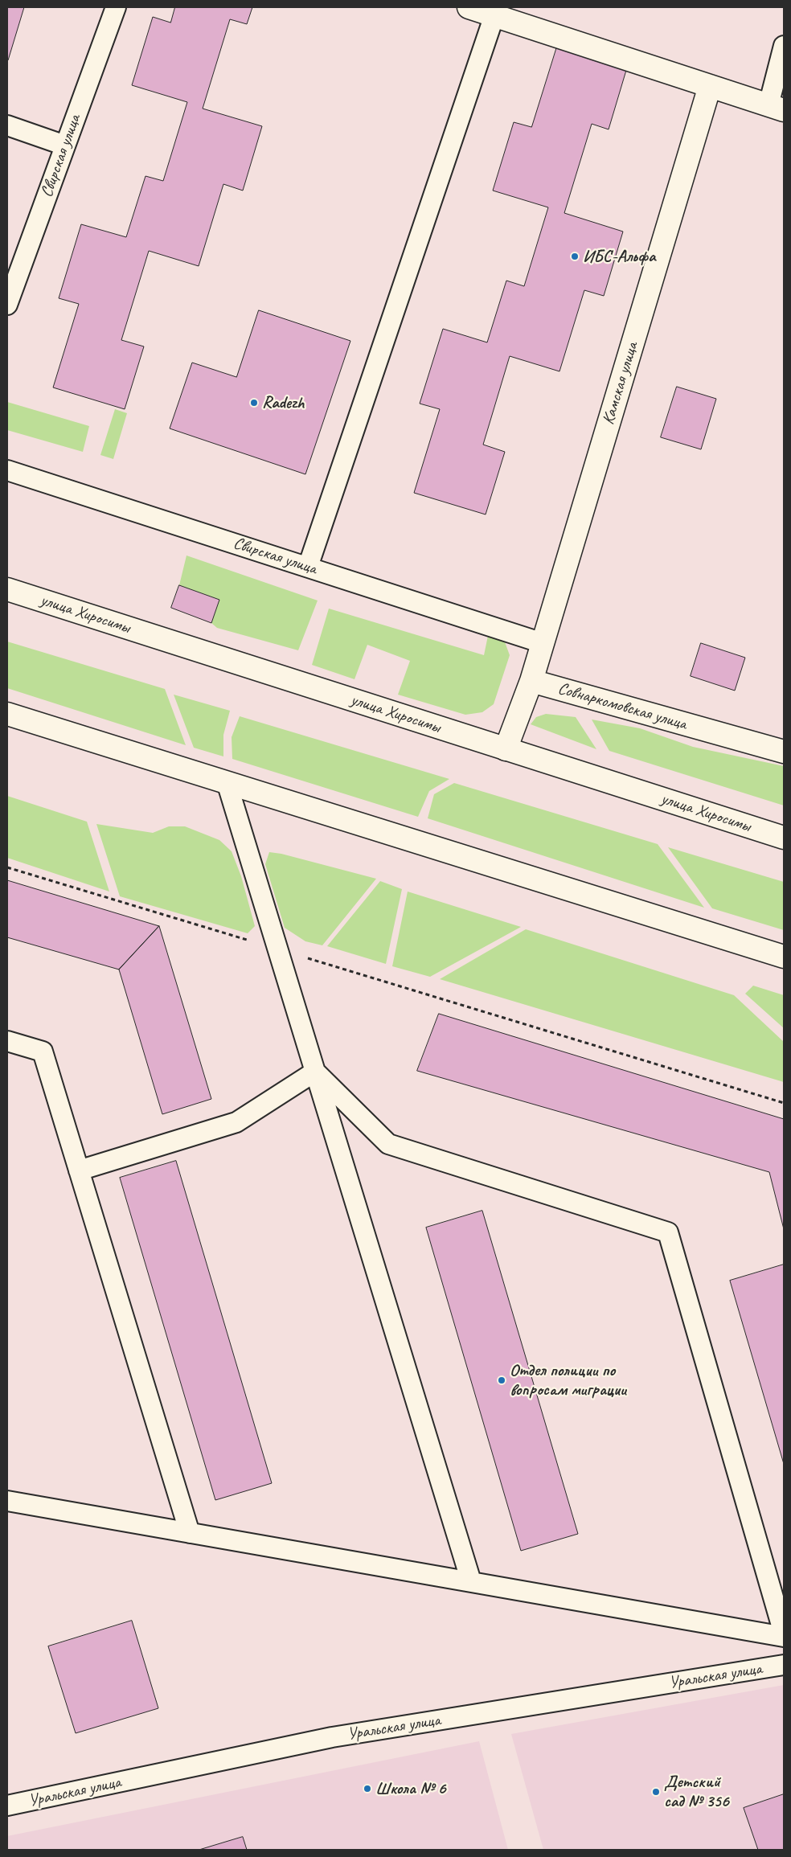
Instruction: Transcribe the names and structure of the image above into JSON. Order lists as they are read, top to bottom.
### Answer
{
  "streets": {
    "main road": ["Камская улица", "улица Хиросимы", "Совнаркомовская улица"],
    "lane": ["Свирская улица", "Уральская улица"]
  },
  "crossings": [
    ["Свирская улица", "Камская улица"],
    ["Камская улица", "Совнаркомовская улица"]
  ],
  "places": [
    "ИБС-Альфа",
    "Radezh",
    "Отдел полиции по вопросам миграции",
    "Школа № 6",
    "Детский сад № 356"
  ]
}
